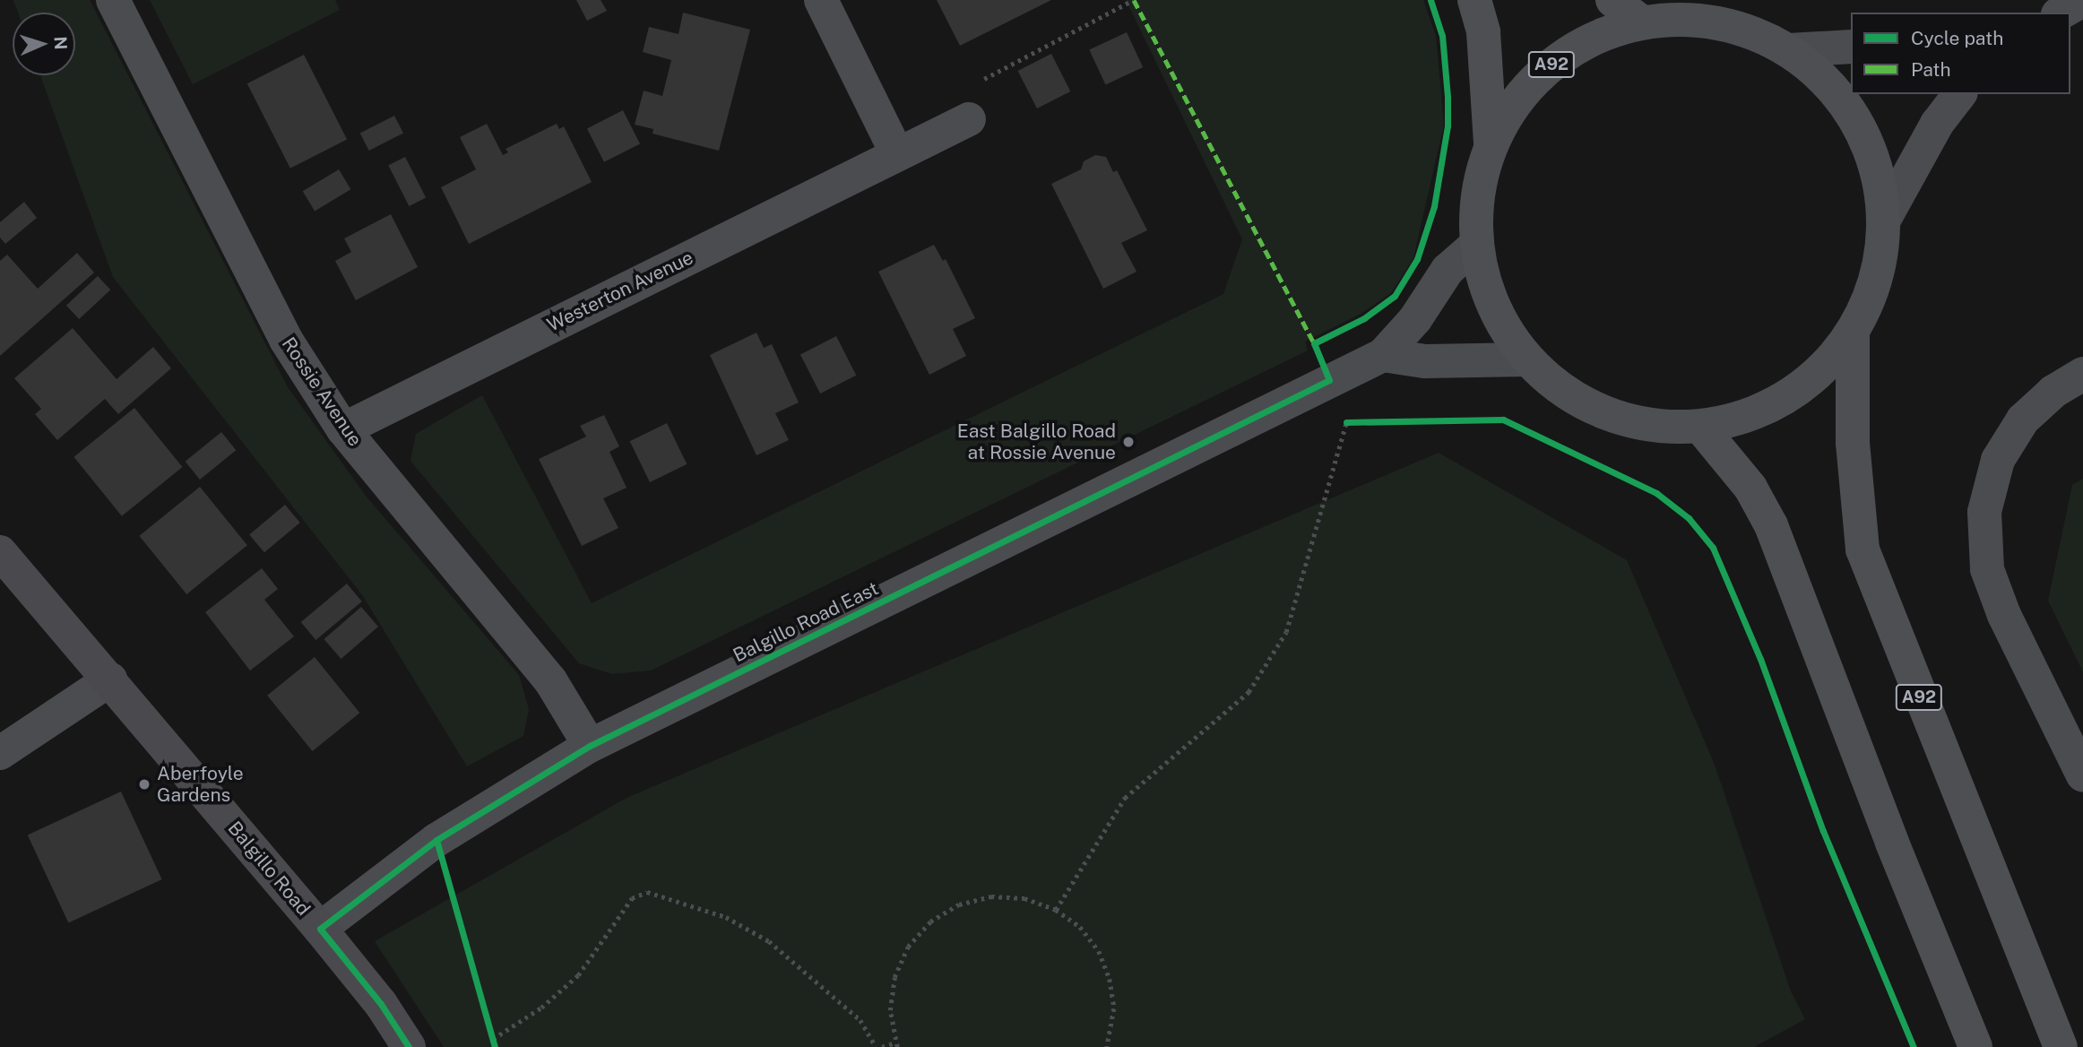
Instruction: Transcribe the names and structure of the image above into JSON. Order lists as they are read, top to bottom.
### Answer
{
  "streets": {
    "main road": ["A92"],
    "street": [
      "Westerton Avenue",
      "Rossie Avenue",
      "Balgillo Road East",
      "Balgillo Road"
    ]
  },
  "crossings": [
    ["A92", "Balgillo Road East"],
    ["Westerton Avenue", "Rossie Avenue"],
    ["Rossie Avenue", "Balgillo Road East"],
    ["Balgillo Road East", "Balgillo Road"]
  ],
  "places": ["East Balgillo Road at Rossie Avenue", "Aberfoyle Gardens"],
  "legend": ["Cycle path", "Path"],
  "north": "right"
}
